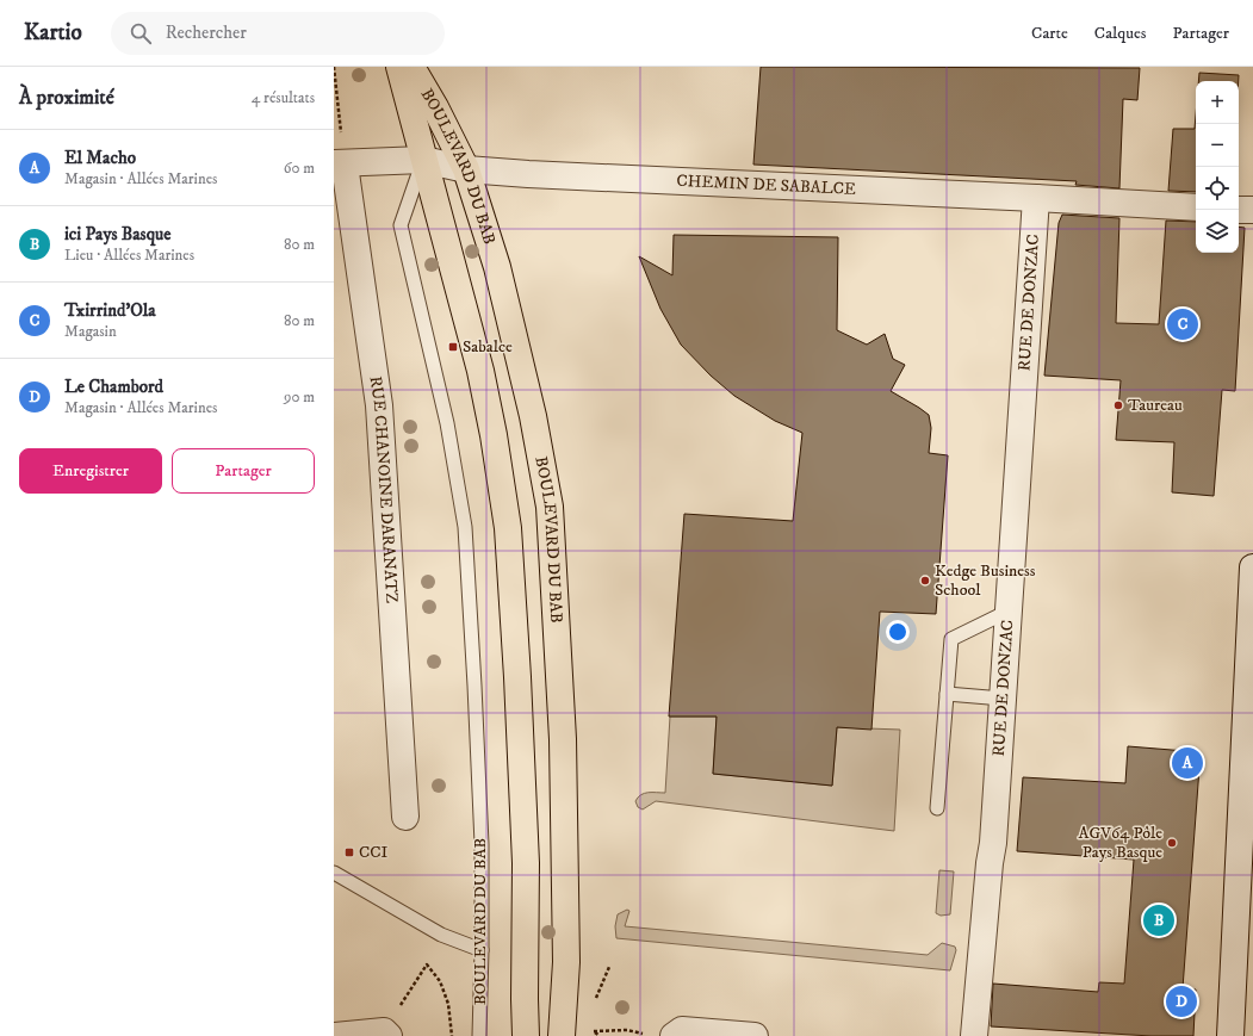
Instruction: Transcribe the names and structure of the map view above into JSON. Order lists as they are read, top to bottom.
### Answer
{
  "streets": {
    "main road": ["BOULEVARD DU BAB"],
    "street": ["CHEMIN DE SABALCE", "RUE DE DONZAC", "RUE CHANOINE DARANATZ"]
  },
  "crossings": [
    ["BOULEVARD DU BAB", "CHEMIN DE SABALCE"],
    ["CHEMIN DE SABALCE", "RUE DE DONZAC"],
    ["CHEMIN DE SABALCE", "RUE CHANOINE DARANATZ"]
  ],
  "places": {
    "transit": ["Sabalce", "CCI"],
    "other": ["Taureau", "Kedge Business School", "AGV64 Pôle Pays Basque"]
  },
  "page": {
    "header": "Kartio",
    "search": "Rechercher",
    "nav": ["Carte", "Calques", "Partager"],
    "heading": ["À proximité", "4 résultats"],
    "map_buttons": ["+", "−"],
    "list": [
      {
        "mark": "A",
        "name": "El Macho",
        "note": "Magasin · Allées Marines",
        "value": "60 m"
      },
      {
        "mark": "B",
        "name": "ici Pays Basque",
        "note": "Lieu · Allées Marines",
        "value": "80 m"
      },
      {
        "mark": "C",
        "name": "Txirrind'Ola",
        "note": "Magasin",
        "value": "80 m"
      },
      {
        "mark": "D",
        "name": "Le Chambord",
        "note": "Magasin · Allées Marines",
        "value": "90 m"
      }
    ],
    "pins": [
      "C",
      "A",
      "B",
      "D"
    ],
    "buttons": ["Enregistrer", "Partager"]
  }
}
